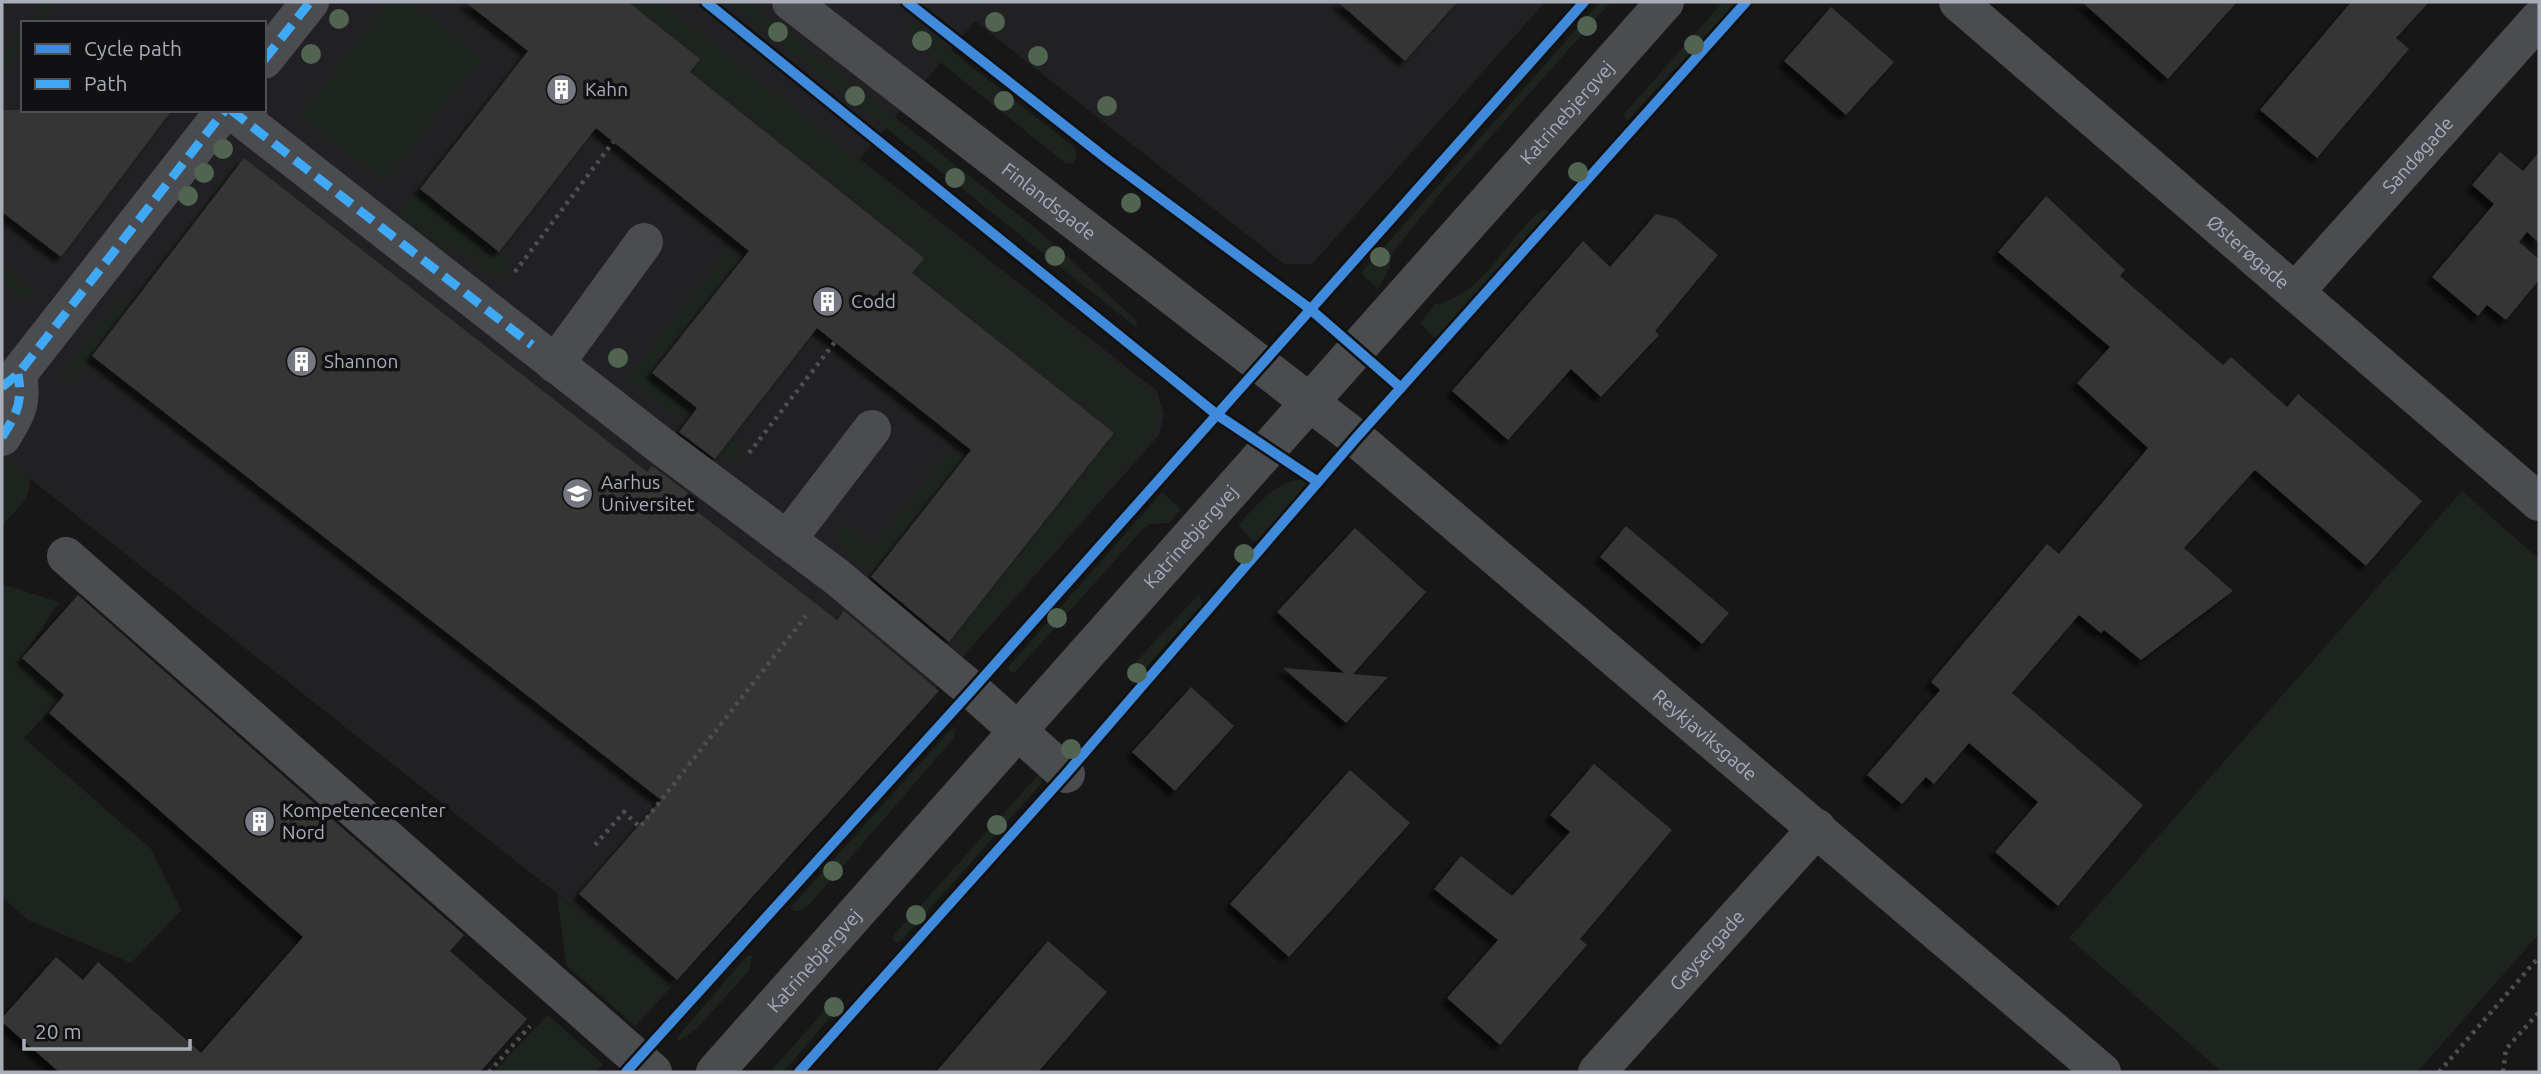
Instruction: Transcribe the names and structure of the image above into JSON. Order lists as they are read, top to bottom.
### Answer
{
  "streets": {
    "street": [
      "Katrinebjergvej",
      "Sandøgade",
      "Finlandsgade",
      "Østerøgade",
      "Reykjaviksgade",
      "Geysergade"
    ]
  },
  "crossings": [
    ["Katrinebjergvej", "Finlandsgade"],
    ["Katrinebjergvej", "Reykjaviksgade"],
    ["Sandøgade", "Østerøgade"],
    ["Finlandsgade", "Reykjaviksgade"],
    ["Reykjaviksgade", "Geysergade"]
  ],
  "places": {
    "building": [
      "Kahn",
      "Codd",
      "Shannon",
      "Kompetencecenter Nord"
    ],
    "school or university": ["Aarhus Universitet"]
  },
  "legend": ["Cycle path", "Path"],
  "scale_bar": "20 m"
}
